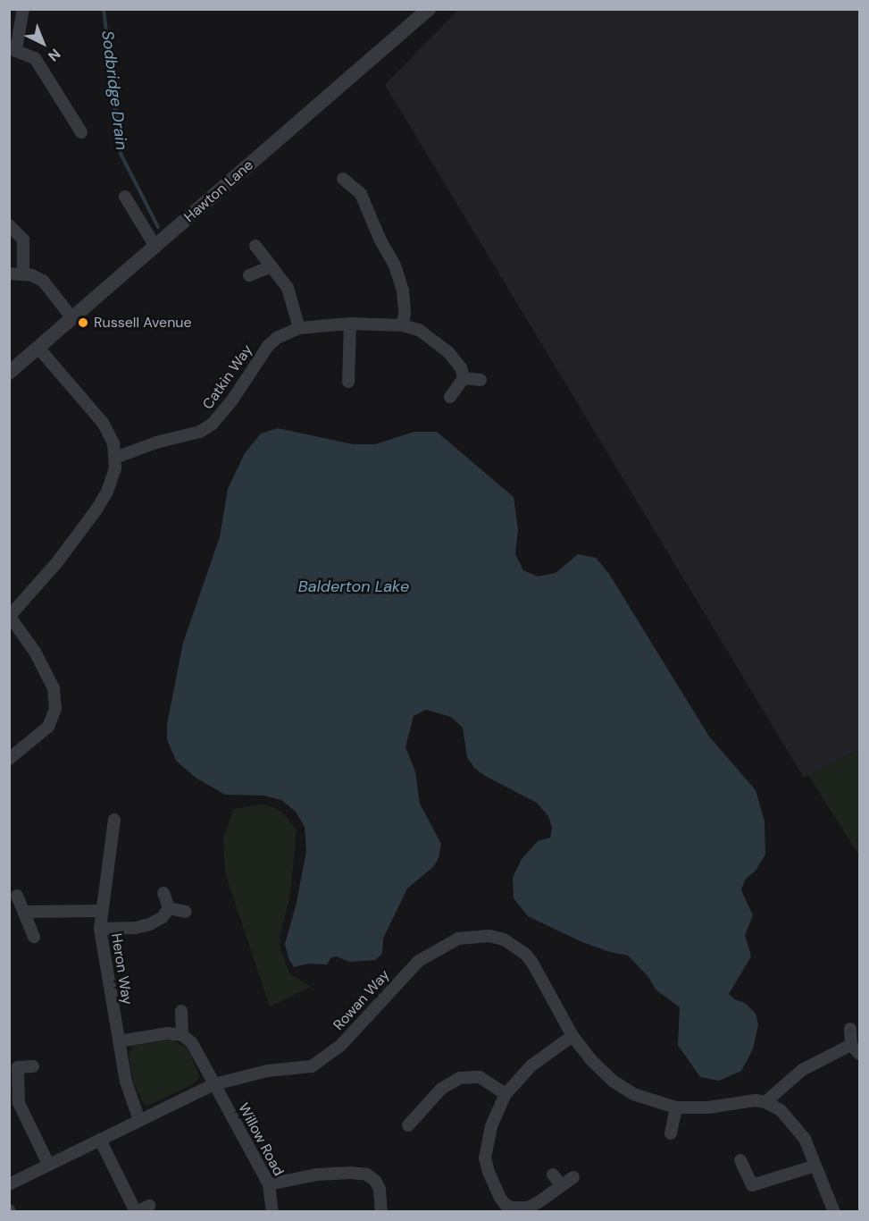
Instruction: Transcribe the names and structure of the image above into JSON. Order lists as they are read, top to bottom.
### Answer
{
  "streets": {
    "street": [
      "Hawton Lane",
      "Catkin Way",
      "Heron Way",
      "Rowan Way",
      "Willow Road"
    ]
  },
  "crossings": [
    ["Heron Way", "Rowan Way"],
    ["Rowan Way", "Willow Road"]
  ],
  "water": ["Sodbridge Drain", "Balderton Lake"],
  "places": ["Russell Avenue"],
  "north": "bottom right"
}
